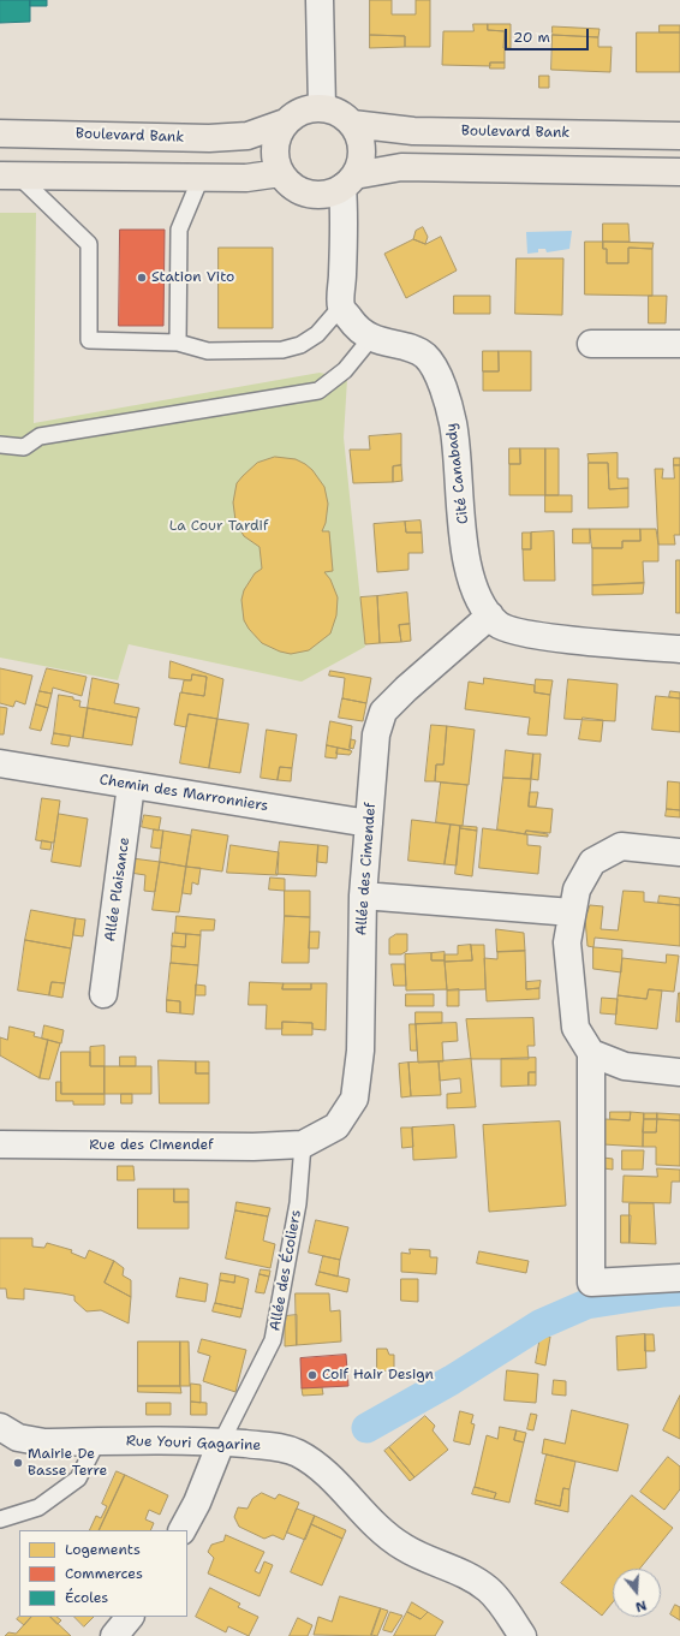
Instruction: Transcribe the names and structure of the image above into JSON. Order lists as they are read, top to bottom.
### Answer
{
  "streets": {
    "main road": ["Boulevard Bank"],
    "street": [
      "Cité Canabady",
      "Chemin des Marronniers",
      "Allée des Cimendef",
      "Allée Plaisance",
      "Rue des Cimendef",
      "Rue Youri Gagarine"
    ],
    "lane": ["Allée des Écoliers"]
  },
  "crossings": [
    ["Cité Canabady", "Allée des Cimendef"],
    ["Chemin des Marronniers", "Allée des Cimendef"],
    ["Chemin des Marronniers", "Allée Plaisance"],
    ["Allée des Cimendef", "Rue des Cimendef"],
    ["Allée des Cimendef", "Allée des Écoliers"],
    ["Rue des Cimendef", "Allée des Écoliers"],
    ["Allée des Écoliers", "Rue Youri Gagarine"]
  ],
  "parks": ["La Cour Tardif"],
  "places": ["Station Vito", "Coif Hair Design", "Mairie De Basse Terre"],
  "legend": ["Logements", "Commerces", "Écoles"],
  "scale_bar": "20 m",
  "north": "bottom"
}
